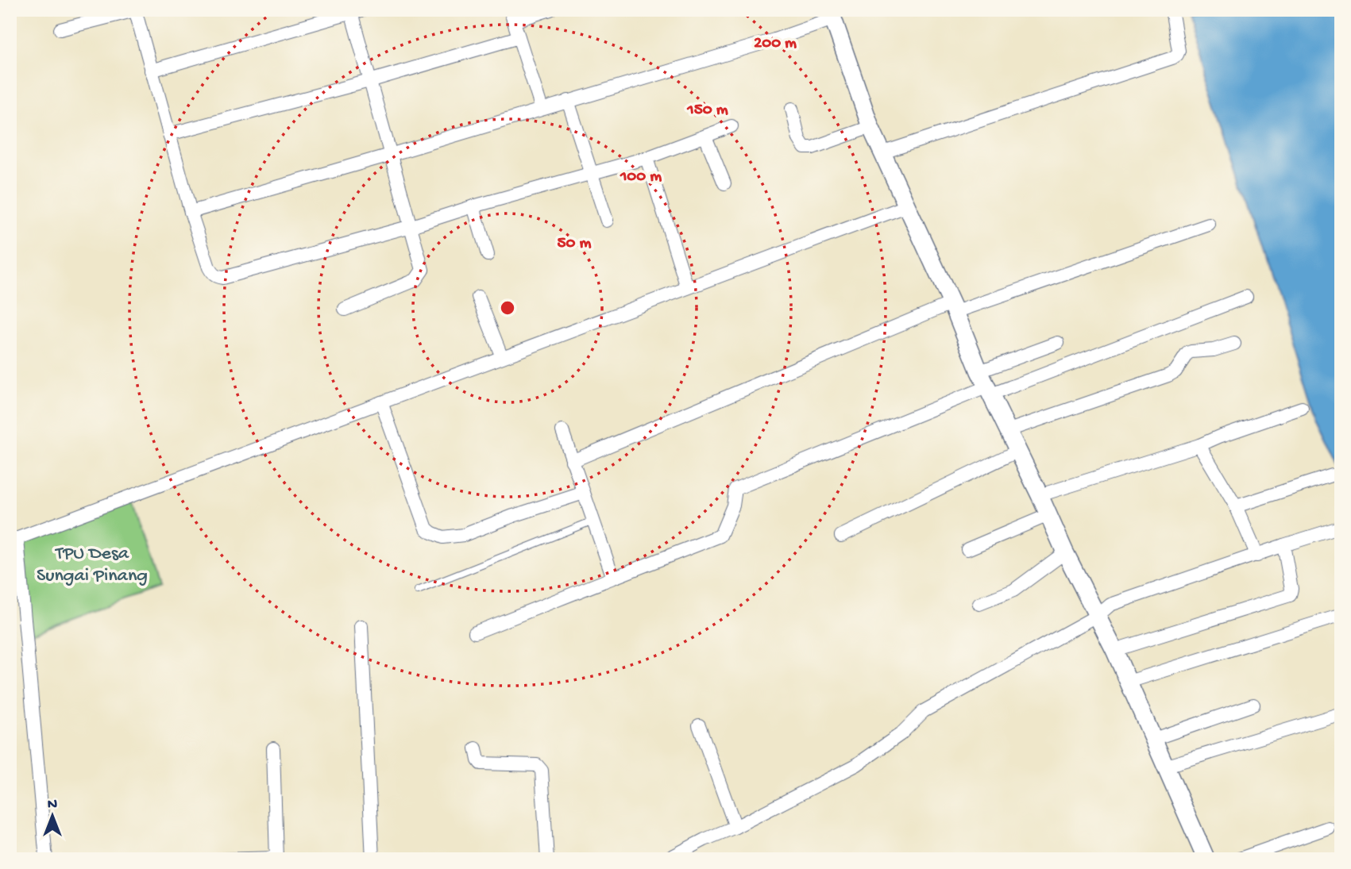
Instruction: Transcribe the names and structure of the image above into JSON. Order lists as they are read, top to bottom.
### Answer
{
  "parks": ["TPU Desa Sungai Pinang"],
  "north": "top",
  "rings": [
    "200 m",
    "150 m",
    "100 m",
    "50 m"
  ]
}
